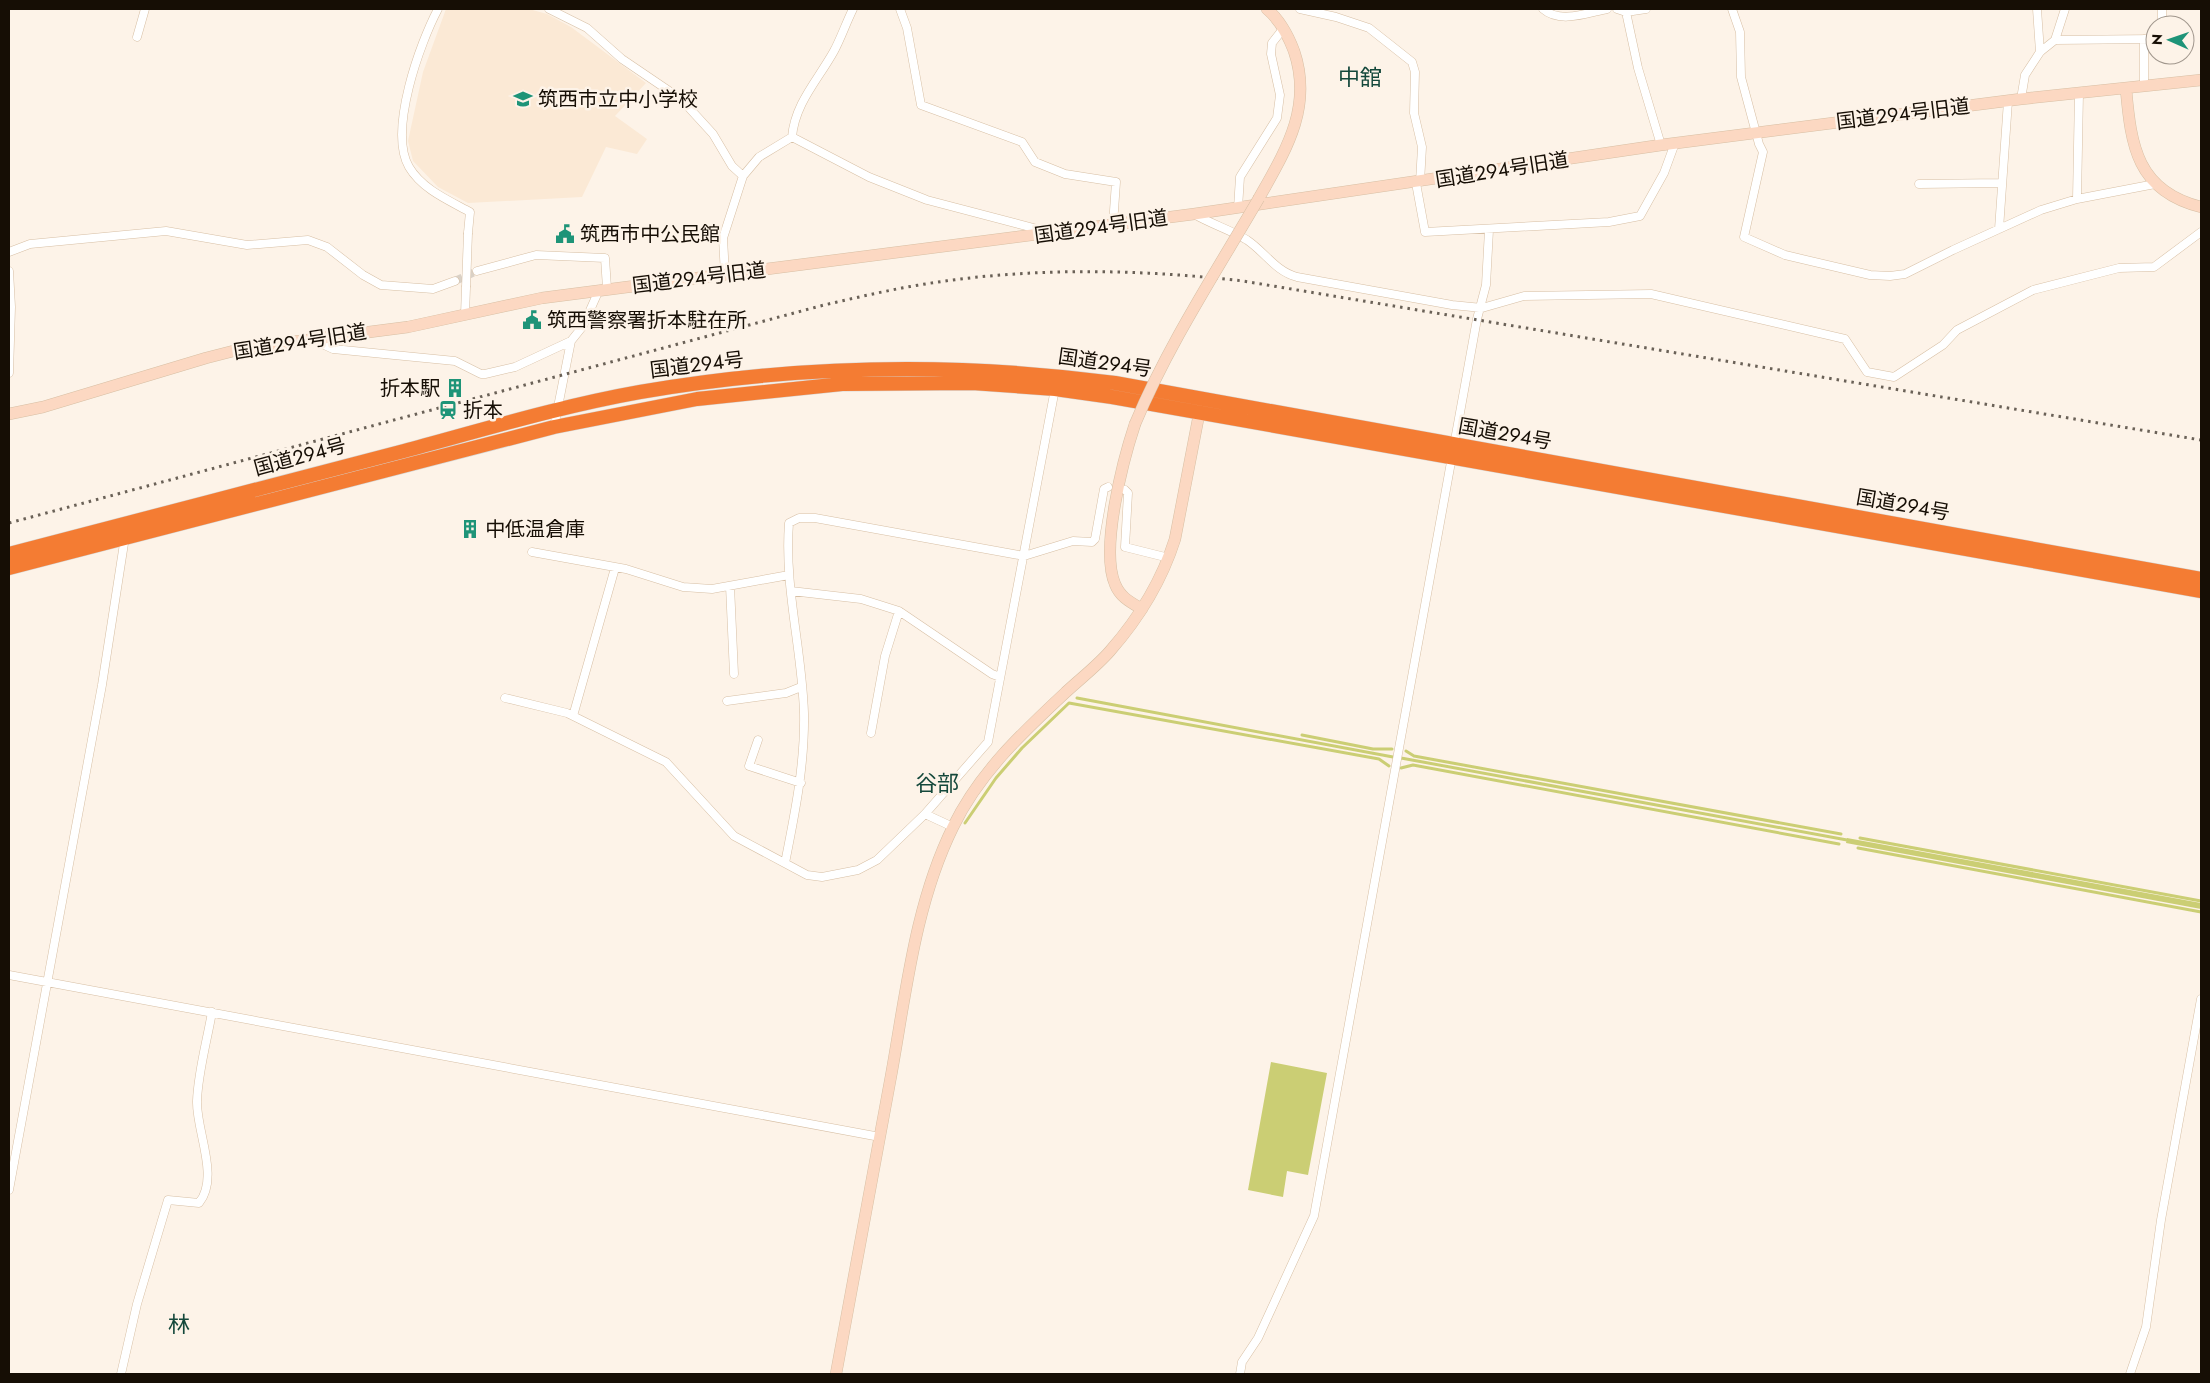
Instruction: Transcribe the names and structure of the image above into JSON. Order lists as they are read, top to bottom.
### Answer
{
  "streets": {
    "highway": ["国道294号"],
    "street": ["国道294号旧道"]
  },
  "districts": ["中舘", "谷部", "林"],
  "places": {
    "school or university": ["筑西市立中小学校"],
    "public building": ["筑西市中公民館", "筑西警察署折本駐在所"],
    "building": ["折本駅", "中低温倉庫"],
    "station": ["折本"]
  },
  "north": "left"
}
